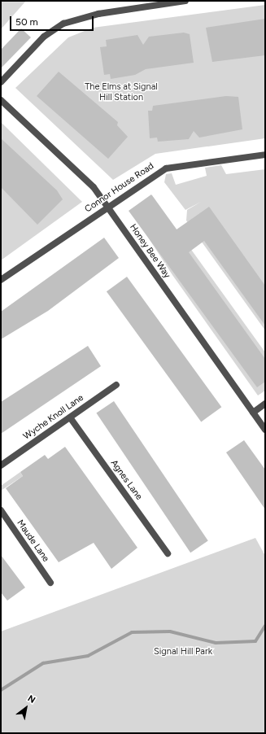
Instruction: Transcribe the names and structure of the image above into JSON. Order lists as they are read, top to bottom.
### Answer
{
  "streets": {
    "street": [
      "Connor House Road",
      "Honey Bee Way",
      "Wyche Knoll Lane",
      "Agnes Lane",
      "Maude Lane"
    ]
  },
  "crossings": [
    ["Connor House Road", "Honey Bee Way"],
    ["Wyche Knoll Lane", "Agnes Lane"]
  ],
  "parks": ["The Elms at Signal Hill Station", "Signal Hill Park"],
  "scale_bar": "50 m",
  "north": "top right"
}
